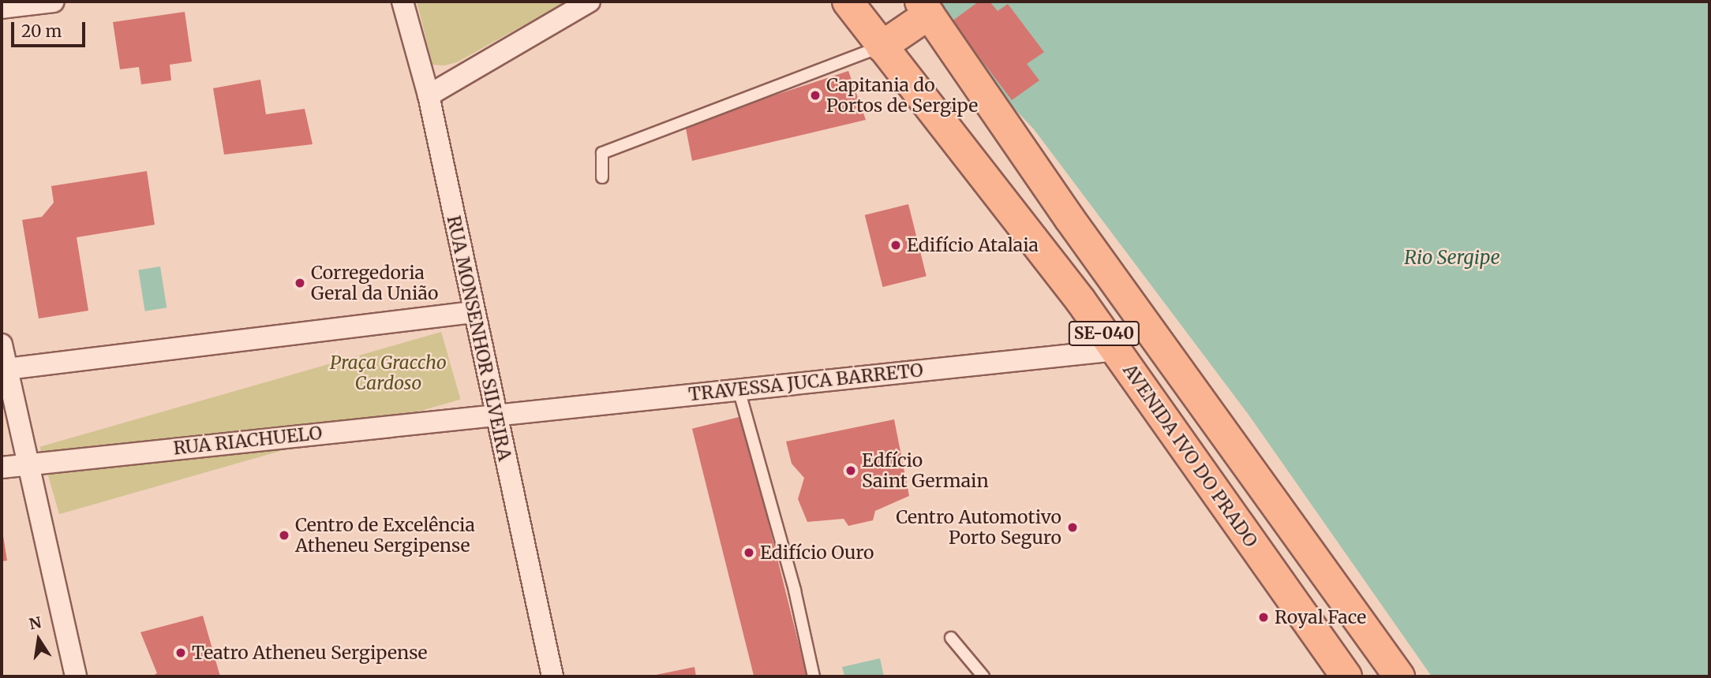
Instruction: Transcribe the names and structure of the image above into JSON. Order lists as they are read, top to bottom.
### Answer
{
  "streets": {
    "main road": ["SE-040", "AVENIDA IVO DO PRADO"],
    "street": ["RUA MONSENHOR SILVEIRA", "TRAVESSA JUCA BARRETO", "RUA RIACHUELO"]
  },
  "crossings": [
    ["RUA MONSENHOR SILVEIRA", "TRAVESSA JUCA BARRETO"],
    ["RUA MONSENHOR SILVEIRA", "RUA RIACHUELO"],
    ["TRAVESSA JUCA BARRETO", "RUA RIACHUELO"],
    ["TRAVESSA JUCA BARRETO", "AVENIDA IVO DO PRADO"]
  ],
  "water": ["Rio Sergipe"],
  "parks": ["Praça Graccho Cardoso"],
  "places": [
    "Capitania do Portos de Sergipe",
    "Edifício Atalaia",
    "Corregedoria Geral da União",
    "Edfício Saint Germain",
    "Centro Automotivo Porto Seguro",
    "Centro de Excelência Atheneu Sergipense",
    "Edifício Ouro",
    "Royal Face",
    "Teatro Atheneu Sergipense"
  ],
  "scale_bar": "20 m",
  "north": "top"
}
